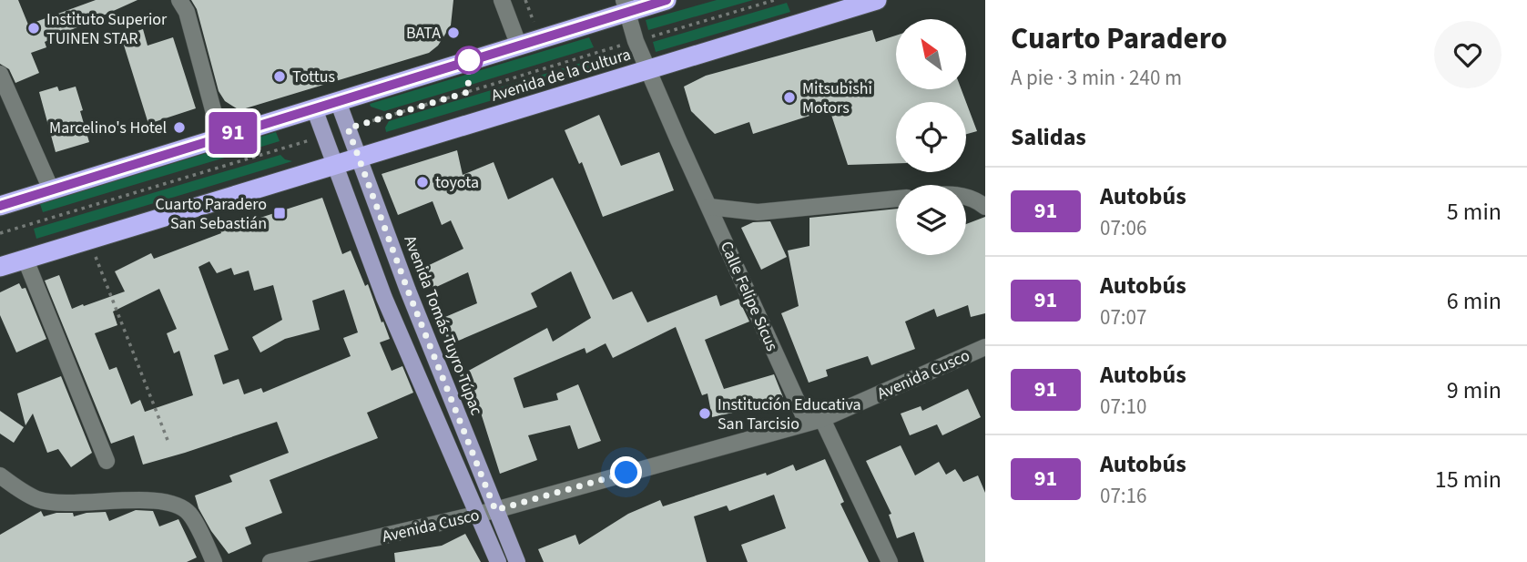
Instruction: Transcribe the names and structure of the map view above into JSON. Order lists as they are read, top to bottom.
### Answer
{
  "streets": {
    "highway": ["Avenida de la Cultura"],
    "main road": ["Avenida Tomás Tuyro Túpac"],
    "street": ["Calle Felipe Sicus", "Avenida Cusco"]
  },
  "crossings": [
    ["Avenida de la Cultura", "Calle Felipe Sicus"],
    ["Avenida de la Cultura", "Avenida Tomás Tuyro Túpac"],
    ["Calle Felipe Sicus", "Avenida Cusco"],
    ["Avenida Tomás Tuyro Túpac", "Avenida Cusco"]
  ],
  "places": {
    "other": [
      "Instituto Superior TUINEN STAR",
      "BATA",
      "Tottus",
      "Mitsubishi Motors",
      "Marcelino's Hotel",
      "toyota",
      "Institución Educativa San Tarcisio"
    ],
    "transit": ["Cuarto Paradero San Sebastián"]
  },
  "lines": ["bus line 91"],
  "north": "top left",
  "page": {
    "on_map": "91",
    "heading": [
      ["Cuarto Paradero", "A pie · 3 min · 240 m"],
      "Salidas"
    ],
    "list": [
      {
        "mark": "91",
        "name": "Autobús",
        "note": "07:06",
        "value": "5 min"
      },
      {
        "mark": "91",
        "name": "Autobús",
        "note": "07:07",
        "value": "6 min"
      },
      {
        "mark": "91",
        "name": "Autobús",
        "note": "07:10",
        "value": "9 min"
      },
      {
        "mark": "91",
        "name": "Autobús",
        "note": "07:16",
        "value": "15 min"
      }
    ]
  }
}
